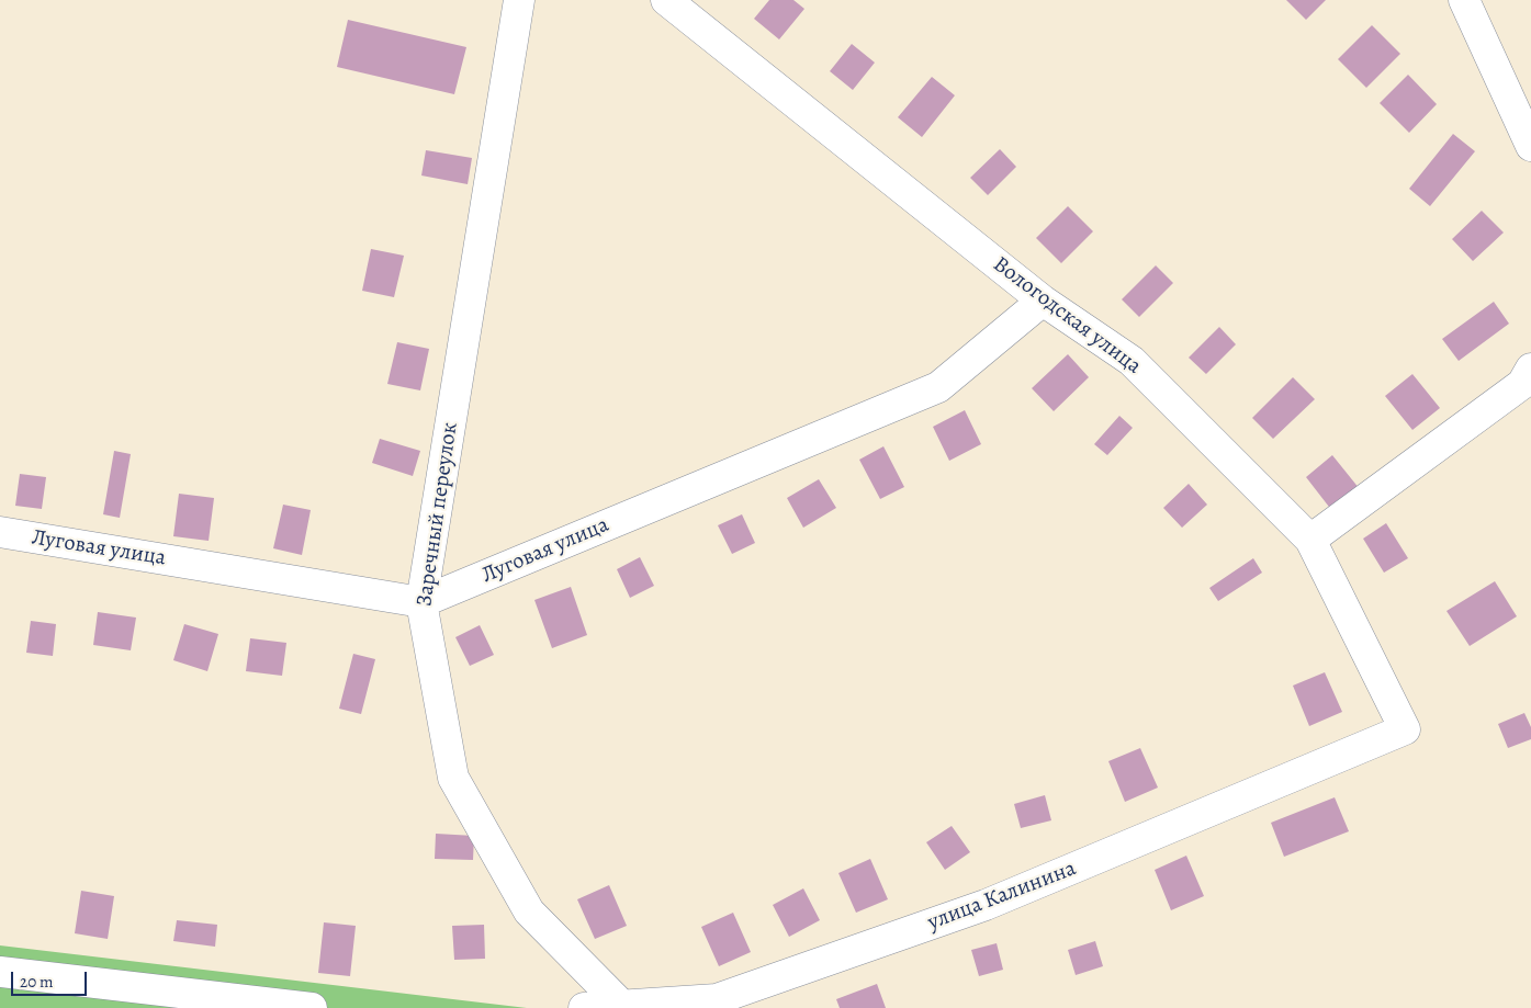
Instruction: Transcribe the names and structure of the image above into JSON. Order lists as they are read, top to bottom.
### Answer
{
  "streets": {
    "street": [
      "Вологодская улица",
      "Заречный переулок",
      "Луговая улица",
      "улица Калинина"
    ]
  },
  "crossings": [
    ["Вологодская улица", "Луговая улица"],
    ["Вологодская улица", "улица Калинина"],
    ["Заречный переулок", "Луговая улица"],
    ["Заречный переулок", "улица Калинина"]
  ],
  "scale_bar": "20 m"
}
